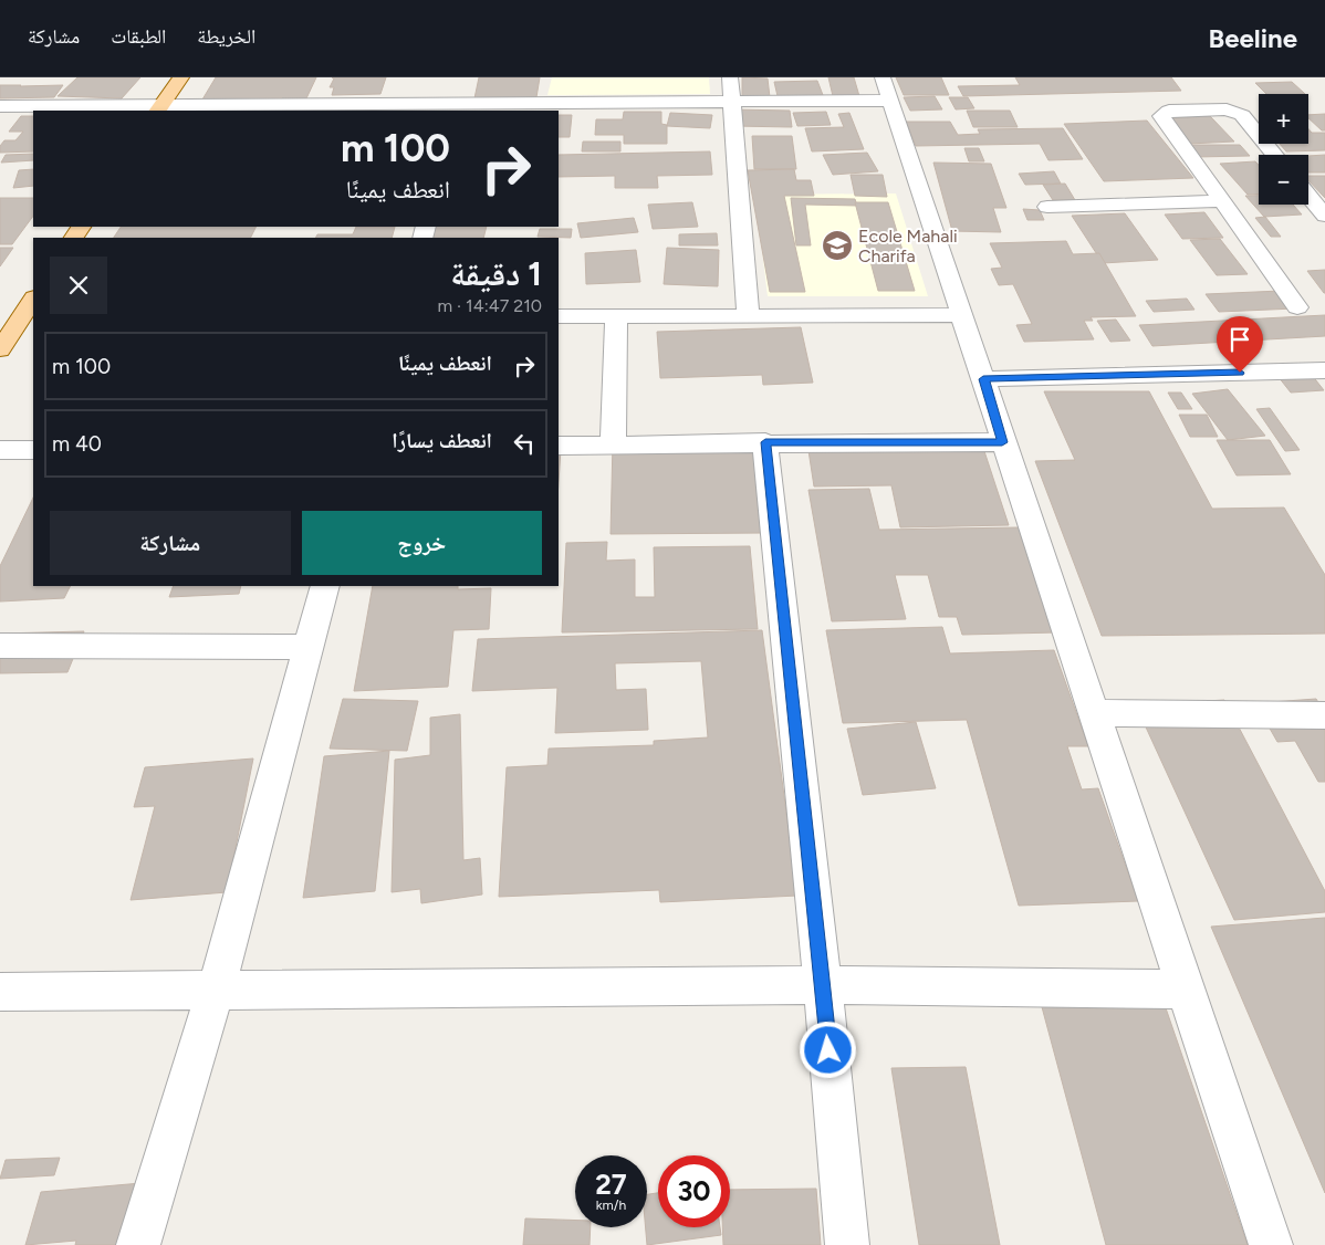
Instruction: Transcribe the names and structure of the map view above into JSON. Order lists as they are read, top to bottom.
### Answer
{
  "places": {
    "school or university": ["Ecole Mahali Charifa"]
  },
  "page": {
    "header": "Beeline",
    "nav": ["الخريطة", "الطبقات", "مشاركة"],
    "map_buttons": ["+", "−"],
    "turn": ["100 m", "انعطف يمينًا"],
    "heading": ["1 دقيقة", "210 m · 14:47"],
    "list": [
      {
        "name": "انعطف يمينًا",
        "value": "100 m"
      },
      {
        "name": "انعطف يسارًا",
        "value": "40 m"
      }
    ],
    "buttons": ["خروج", "مشاركة"],
    "speed": "27 km/h",
    "limit": "30"
  }
}
